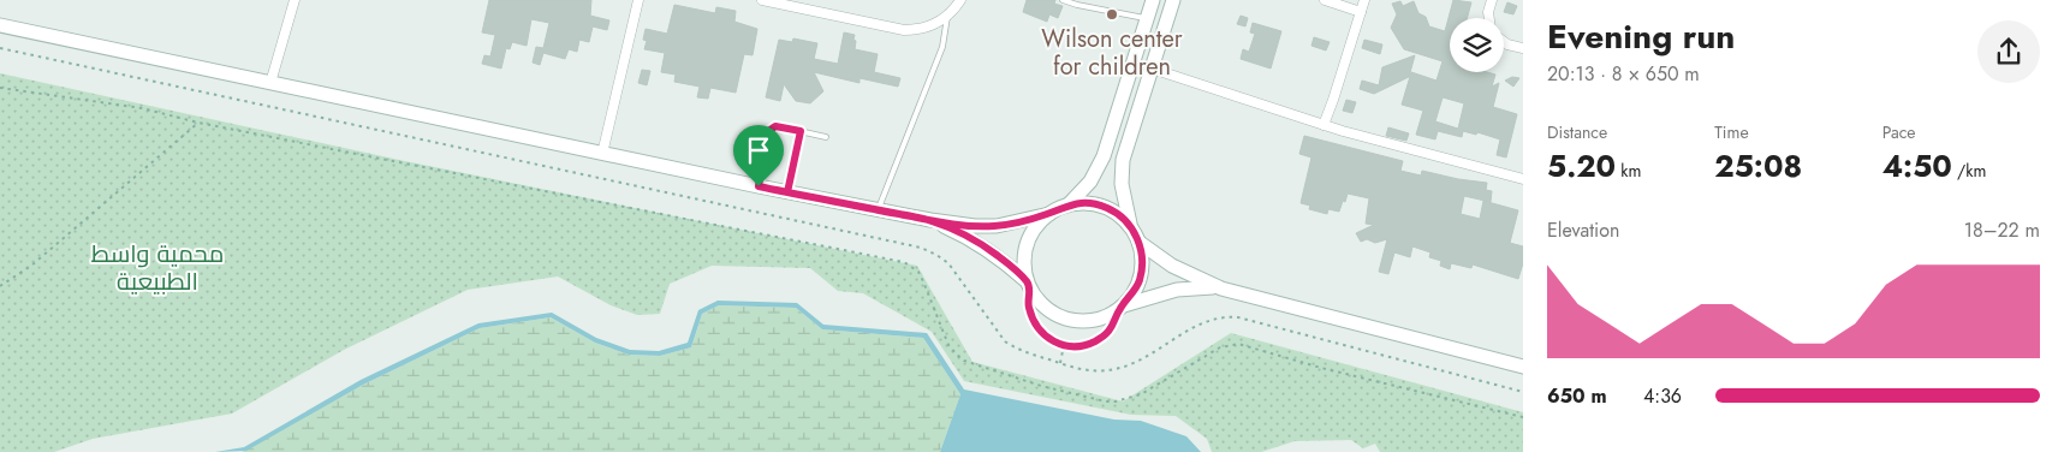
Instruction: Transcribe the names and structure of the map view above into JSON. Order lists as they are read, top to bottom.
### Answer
{
  "parks": ["محمية واسط الطبيعية"],
  "places": ["Wilson center for children"],
  "page": {
    "heading": ["Evening run", "20:13 · 8 × 650 m"],
    "stats": [
      ["Distance", "5.20 km"],
      ["Time", "25:08"],
      ["Pace", "4:50 /km"]
    ],
    "chart": ["Elevation", "18–22 m"],
    "list": [
      {
        "name": "650 m",
        "note": "4:36"
      }
    ]
  }
}
